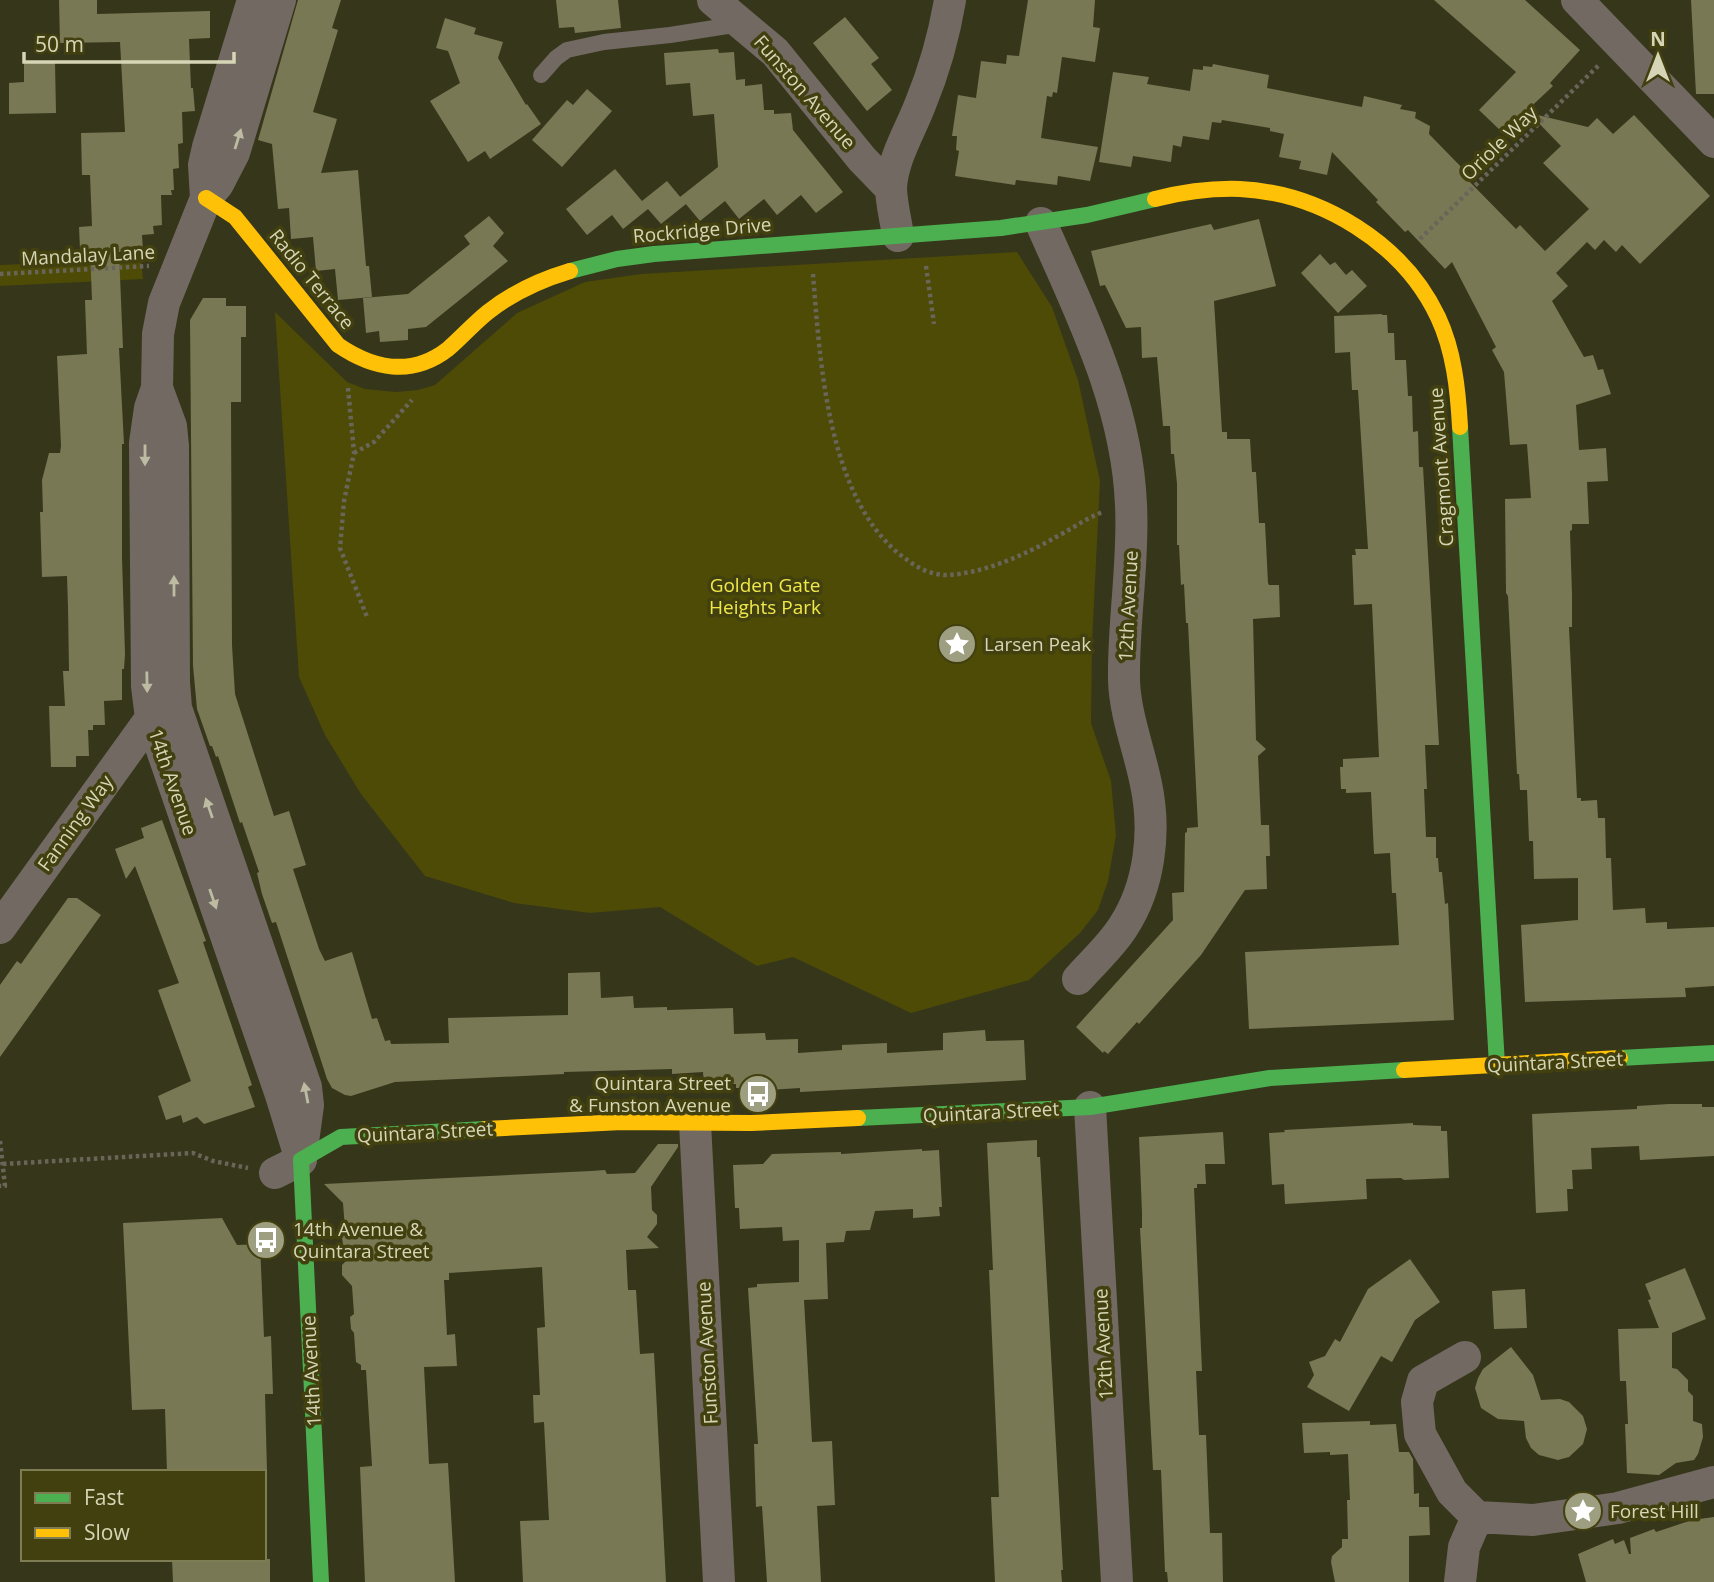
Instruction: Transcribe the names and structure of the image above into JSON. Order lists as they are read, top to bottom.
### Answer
{
  "streets": {
    "street": [
      "Funston Avenue",
      "Rockridge Drive",
      "Radio Terrace",
      "Cragmont Avenue",
      "12th Avenue",
      "14th Avenue",
      "Fanning Way",
      "Quintara Street"
    ],
    "path": ["Oriole Way", "Mandalay Lane"]
  },
  "crossings": [
    ["Funston Avenue", "Quintara Street"],
    ["Oriole Way", "Cragmont Avenue"],
    ["Rockridge Drive", "Radio Terrace"],
    ["Rockridge Drive", "Cragmont Avenue"],
    ["Rockridge Drive", "12th Avenue"],
    ["Mandalay Lane", "14th Avenue"],
    ["Radio Terrace", "14th Avenue"],
    ["Cragmont Avenue", "12th Avenue"],
    ["Cragmont Avenue", "Quintara Street"],
    ["12th Avenue", "Quintara Street"],
    ["14th Avenue", "Fanning Way"],
    ["14th Avenue", "Quintara Street"]
  ],
  "parks": ["Golden Gate Heights Park"],
  "places": {
    "place": ["Larsen Peak", "Forest Hill"],
    "bus stop": ["Quintara Street & Funston Avenue", "14th Avenue & Quintara Street"]
  },
  "legend": ["Fast", "Slow"],
  "scale_bar": "50 m",
  "north": "top"
}
